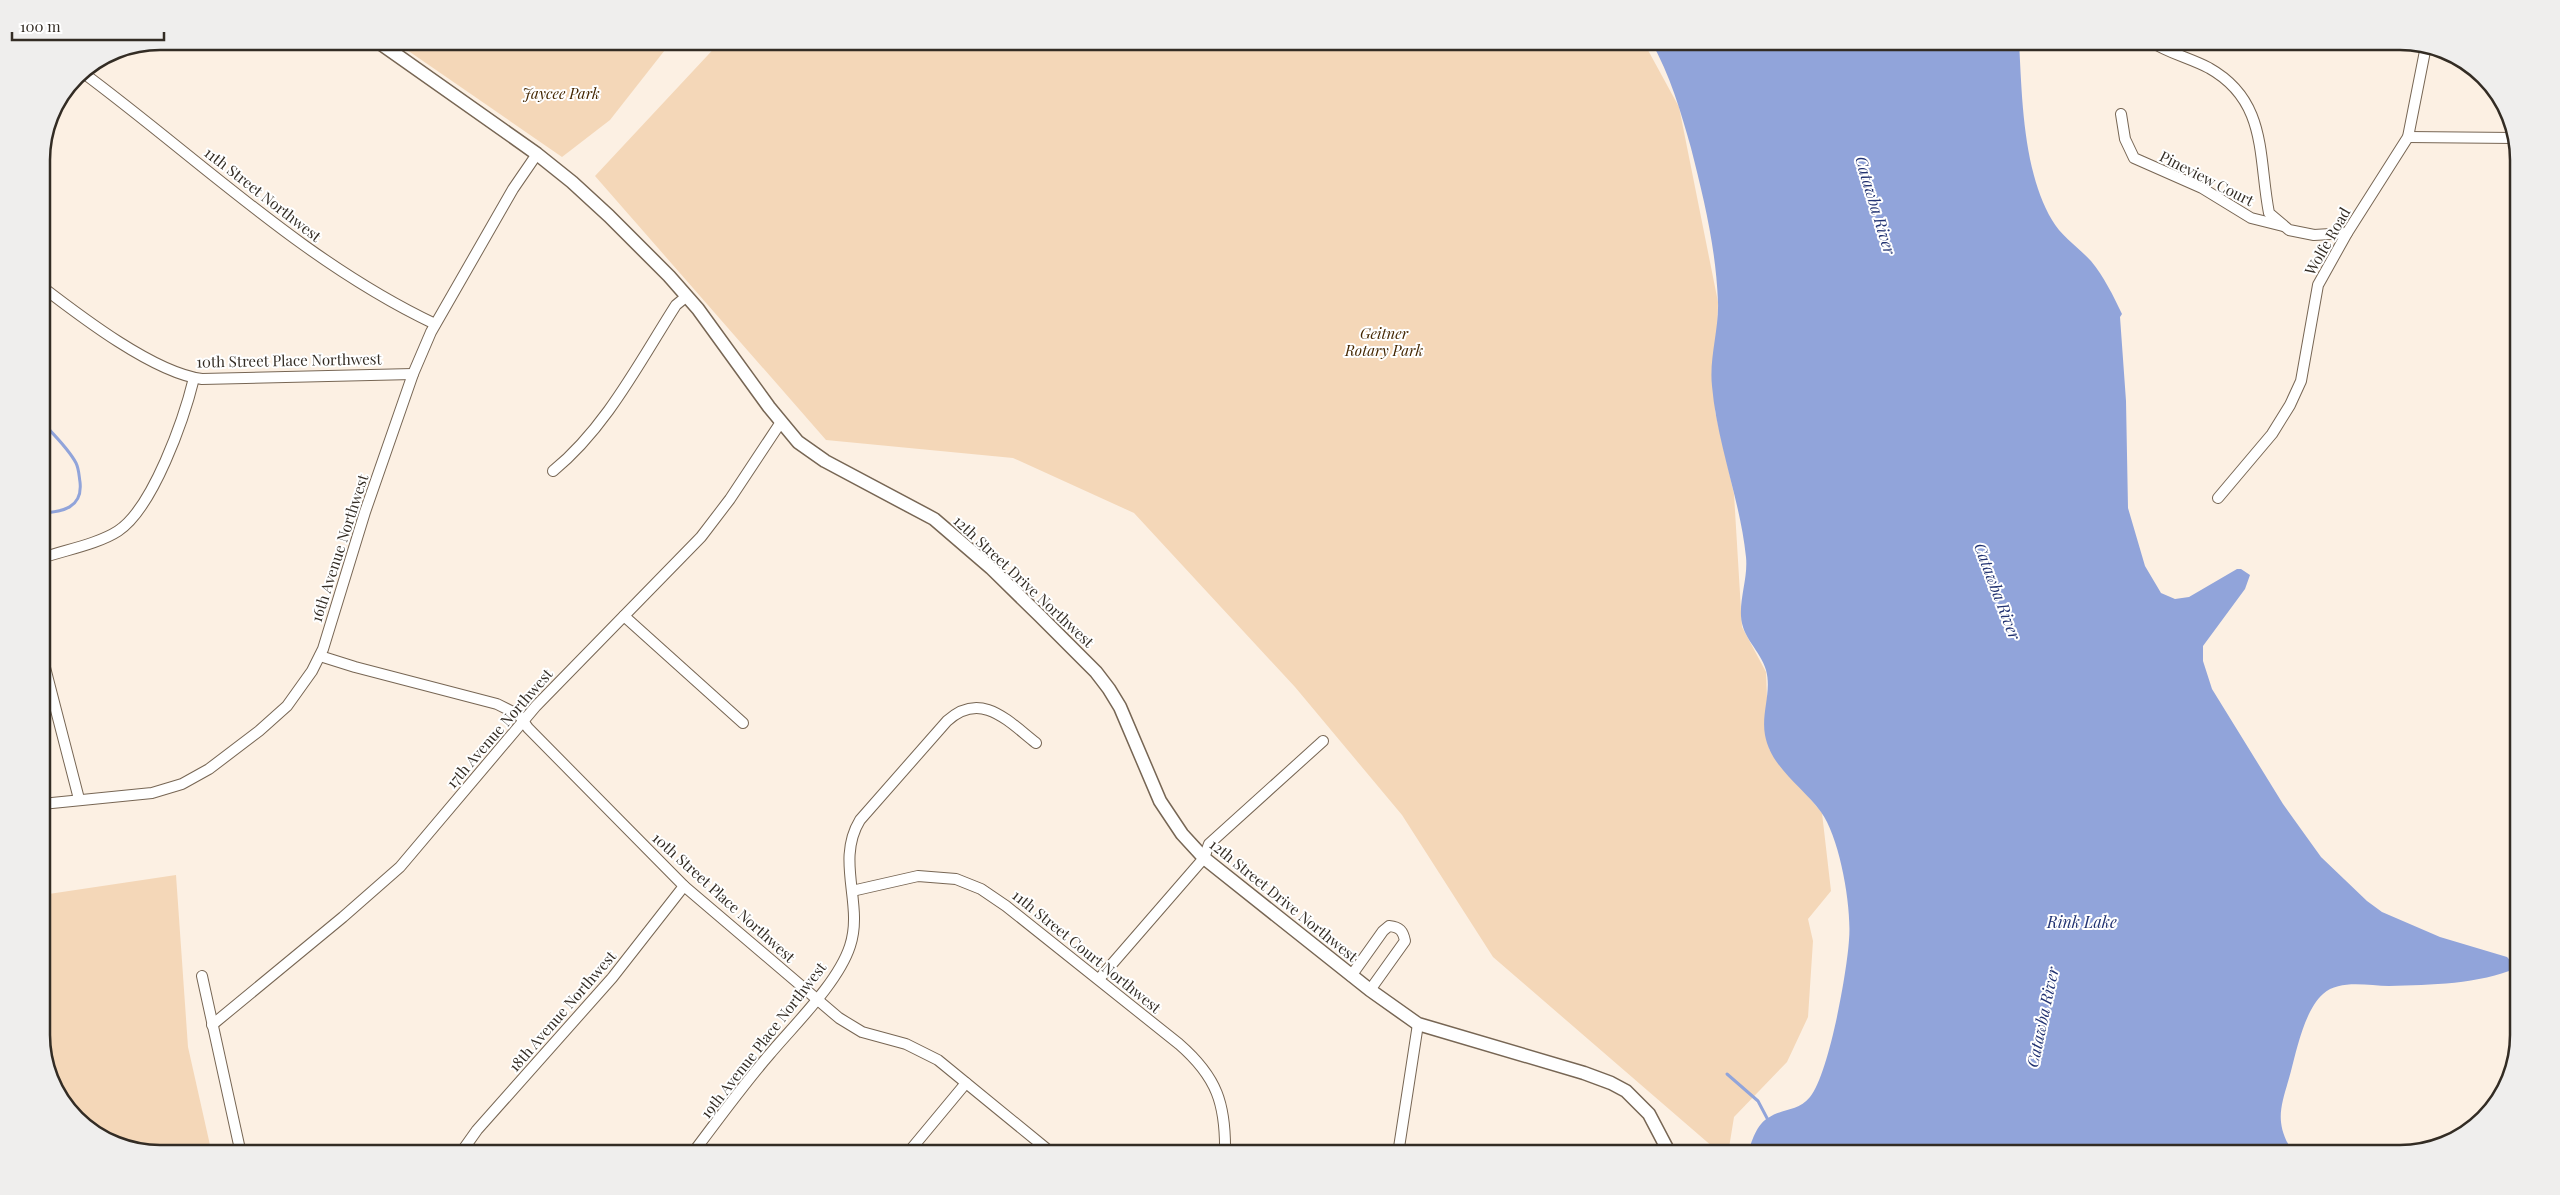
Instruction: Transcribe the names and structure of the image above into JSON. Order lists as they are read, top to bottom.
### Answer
{
  "streets": {
    "street": [
      "Pineview Court",
      "11th Street Northwest",
      "Wolfe Road",
      "10th Street Place Northwest",
      "16th Avenue Northwest",
      "12th Street Drive Northwest",
      "17th Avenue Northwest",
      "11th Street Court Northwest",
      "18th Avenue Northwest",
      "19th Avenue Place Northwest"
    ]
  },
  "crossings": [
    ["Pineview Court", "Wolfe Road"],
    ["11th Street Northwest", "16th Avenue Northwest"],
    ["10th Street Place Northwest", "16th Avenue Northwest"],
    ["10th Street Place Northwest", "17th Avenue Northwest"],
    ["10th Street Place Northwest", "18th Avenue Northwest"],
    ["10th Street Place Northwest", "19th Avenue Place Northwest"],
    ["16th Avenue Northwest", "12th Street Drive Northwest"],
    ["12th Street Drive Northwest", "17th Avenue Northwest"],
    ["11th Street Court Northwest", "19th Avenue Place Northwest"]
  ],
  "water": ["Catawba River", "Rink Lake"],
  "parks": ["Jaycee Park", "Geitner Rotary Park"],
  "scale_bar": "100 m"
}
